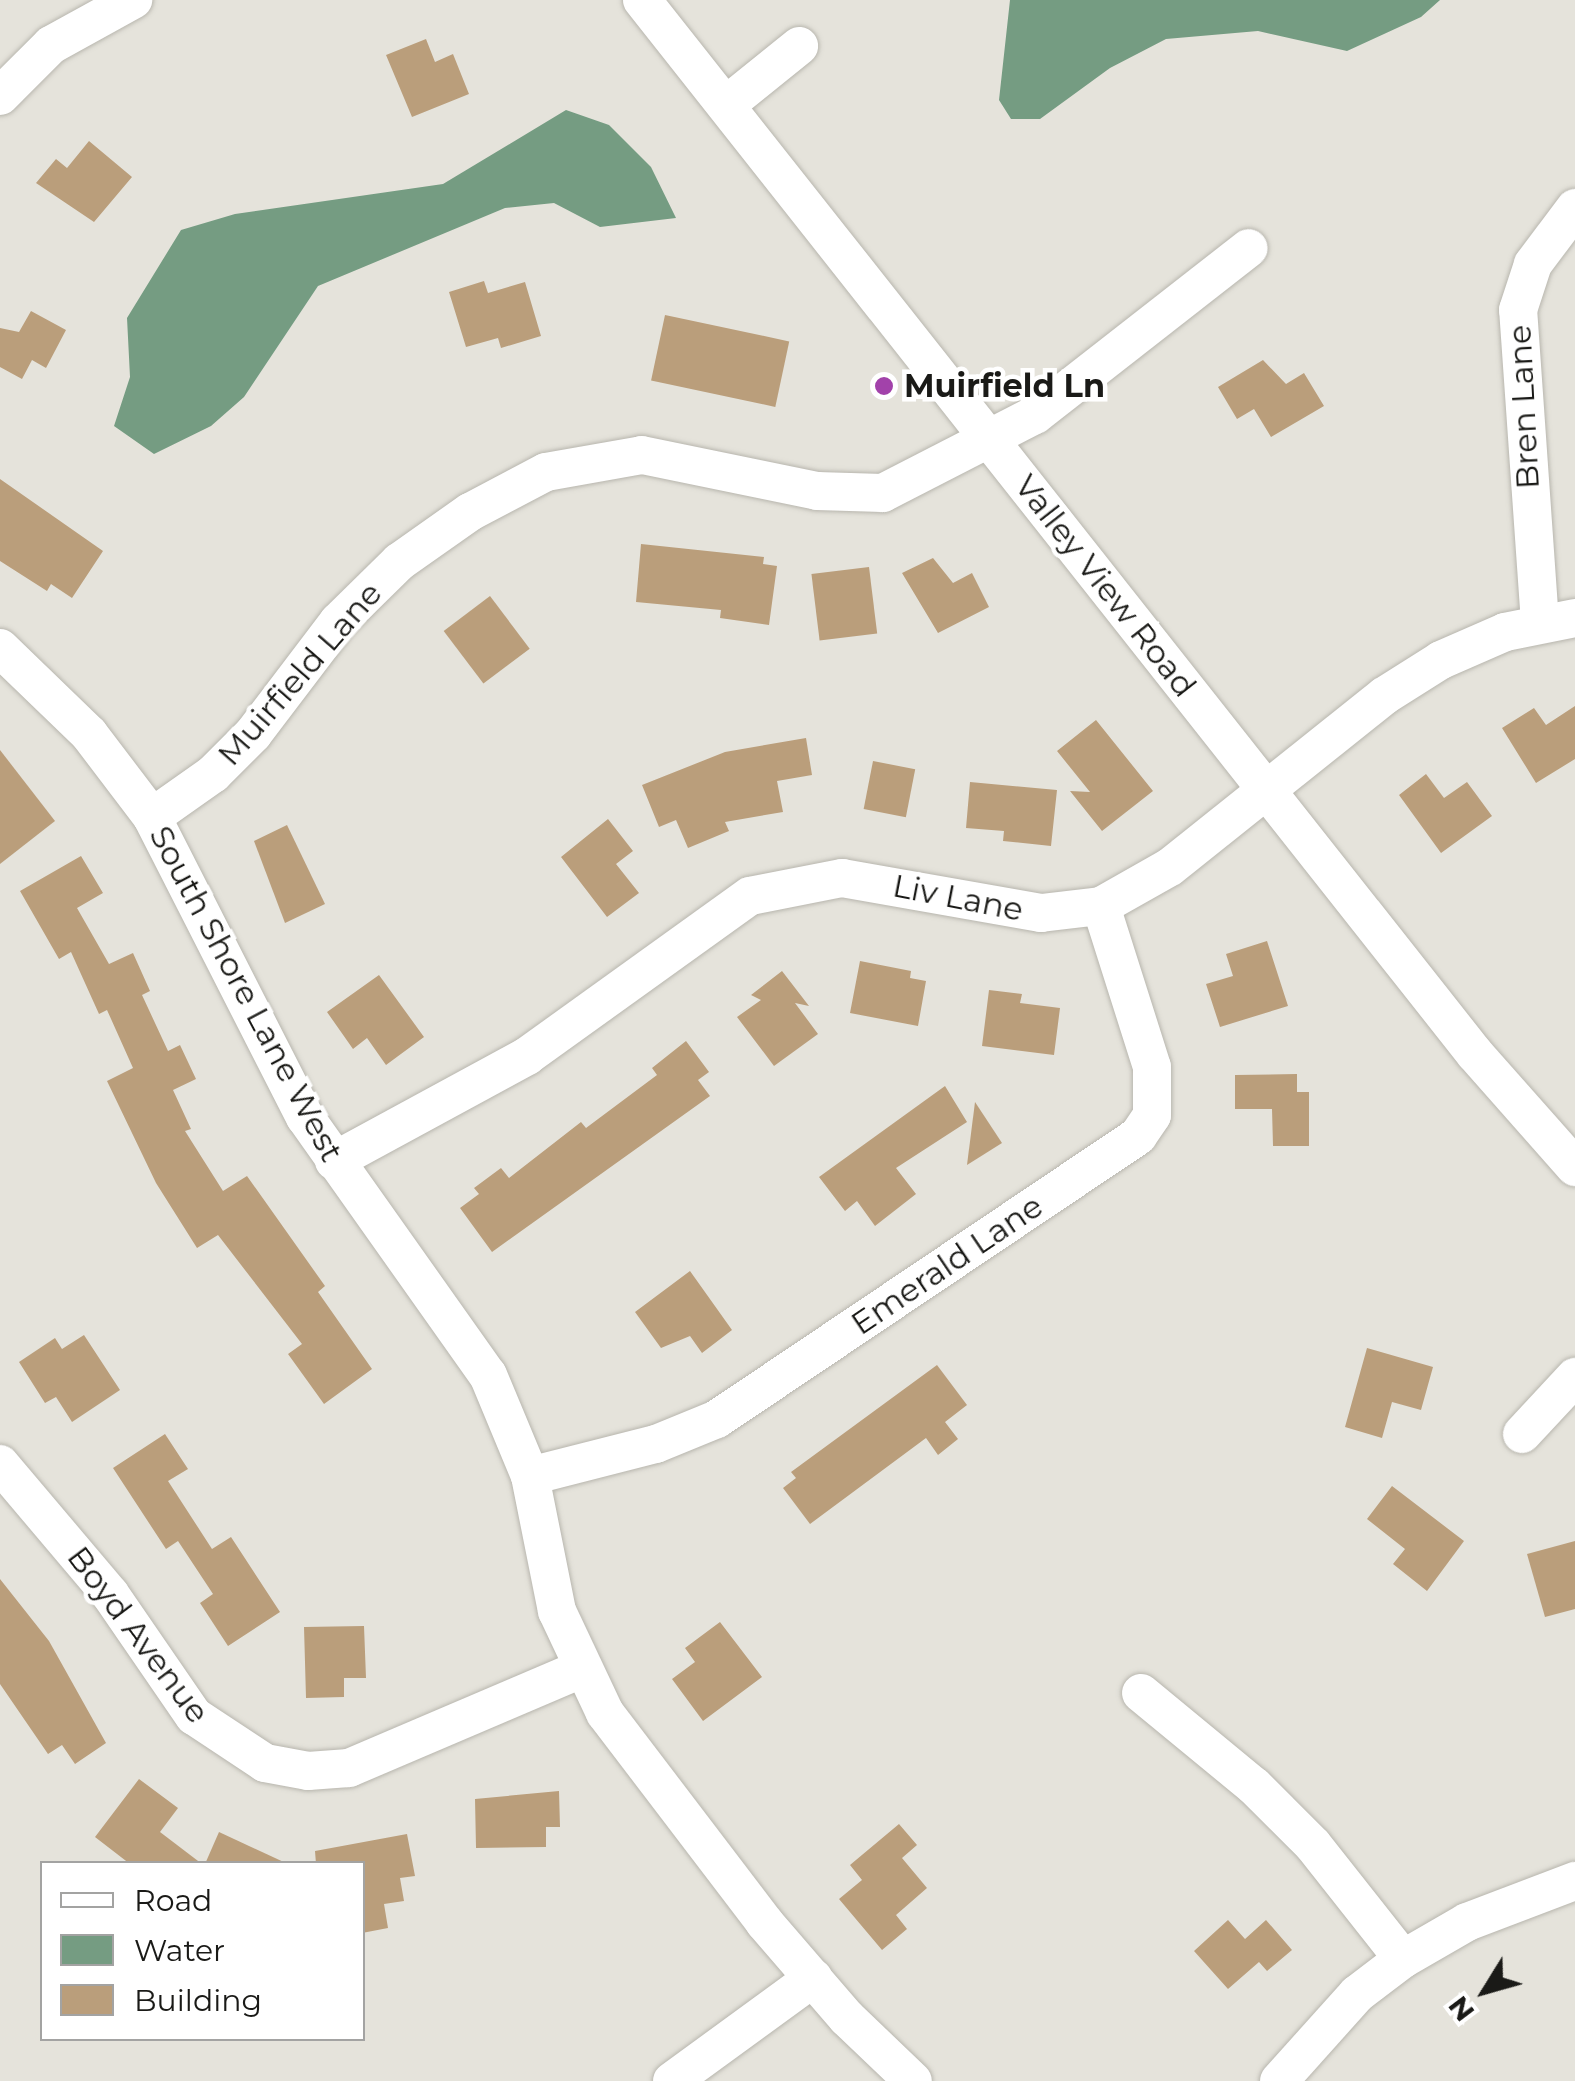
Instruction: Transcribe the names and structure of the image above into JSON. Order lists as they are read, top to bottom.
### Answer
{
  "streets": {
    "street": [
      "Bren Lane",
      "Valley View Road",
      "Muirfield Lane",
      "Liv Lane",
      "South Shore Lane West",
      "Emerald Lane",
      "Boyd Avenue"
    ]
  },
  "crossings": [
    ["Bren Lane", "Liv Lane"],
    ["Valley View Road", "Muirfield Lane"],
    ["Valley View Road", "Liv Lane"],
    ["Muirfield Lane", "South Shore Lane West"],
    ["Liv Lane", "South Shore Lane West"],
    ["Liv Lane", "Emerald Lane"],
    ["South Shore Lane West", "Emerald Lane"],
    ["South Shore Lane West", "Boyd Avenue"]
  ],
  "places": ["Muirfield Ln"],
  "legend": ["Road", "Water", "Building"],
  "north": "bottom left"
}
